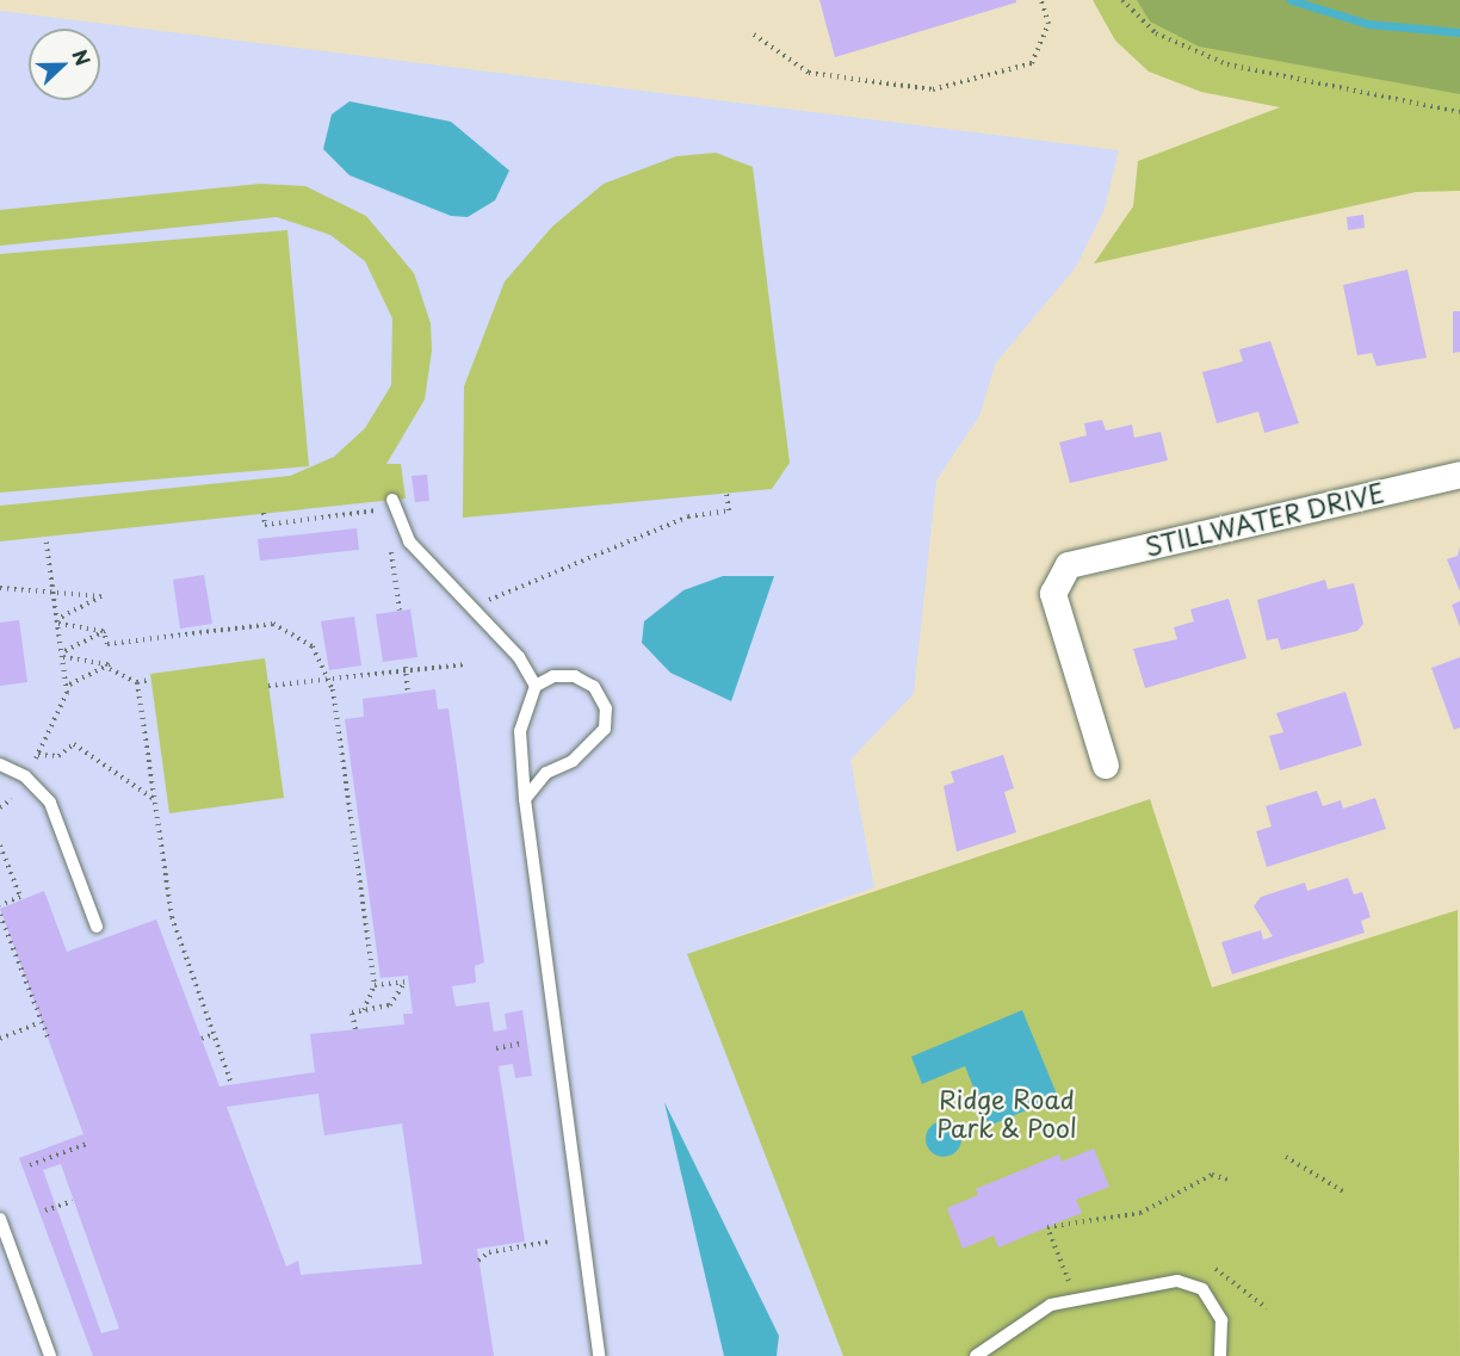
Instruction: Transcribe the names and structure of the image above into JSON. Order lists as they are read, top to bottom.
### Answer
{
  "streets": {
    "street": ["STILLWATER DRIVE"]
  },
  "parks": ["Ridge Road Park & Pool"],
  "north": "right"
}
